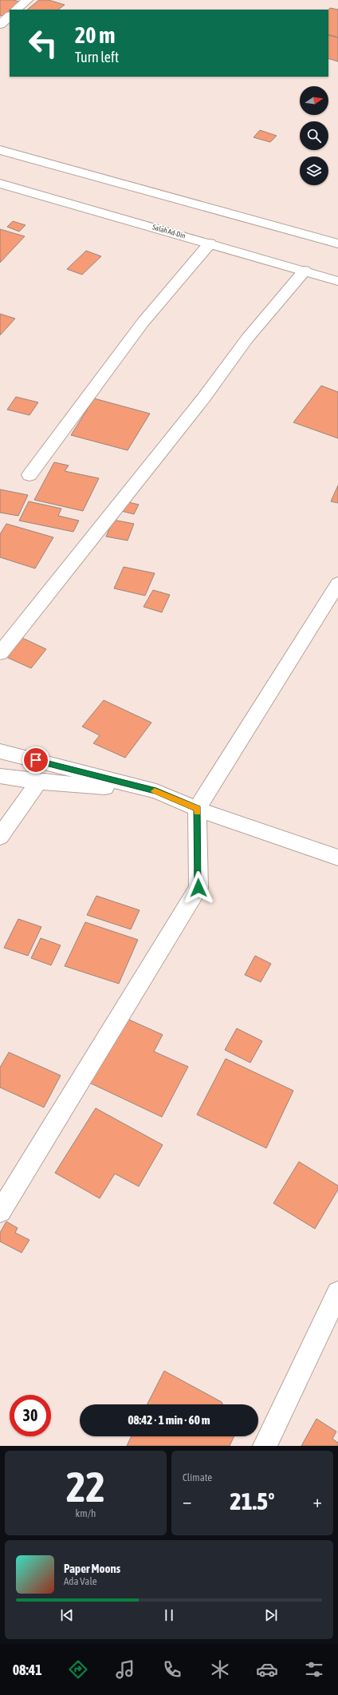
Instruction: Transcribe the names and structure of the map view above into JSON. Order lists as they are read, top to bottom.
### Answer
{
  "streets": {
    "main road": ["Salah Ad-Din"]
  },
  "north": "right",
  "page": {
    "turn": ["20 m", "Turn left"],
    "limit": "30",
    "trip": "08:42 · 1 min · 60 m",
    "tile": [
      ["22", "km/h"],
      "Climate"
    ],
    "heat": ["−", "21.5°", "+"],
    "song": ["Paper Moons", "Ada Vale"],
    "tabs": "08:41"
  }
}
